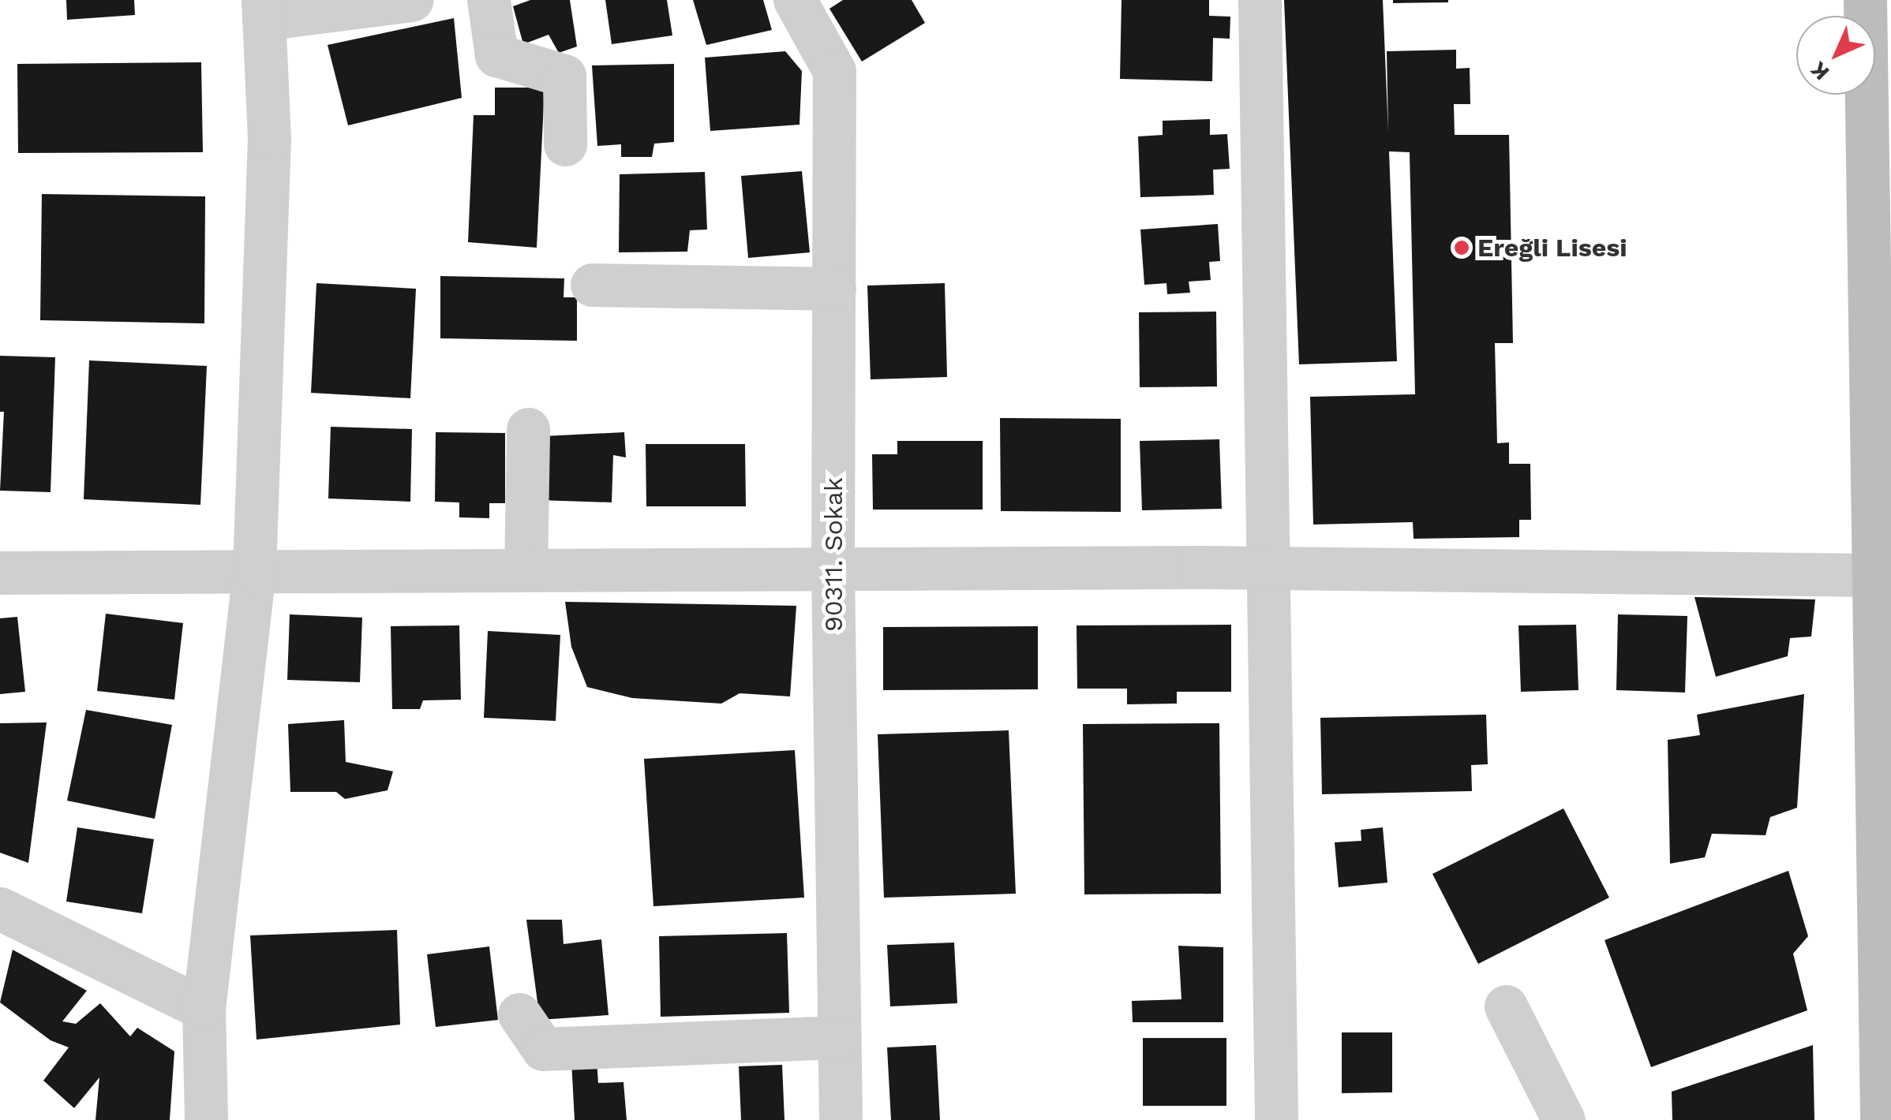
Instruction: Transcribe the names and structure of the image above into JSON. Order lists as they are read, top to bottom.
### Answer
{
  "streets": {
    "street": ["90311. Sokak"]
  },
  "places": ["Ereğli Lisesi"],
  "north": "bottom left"
}
